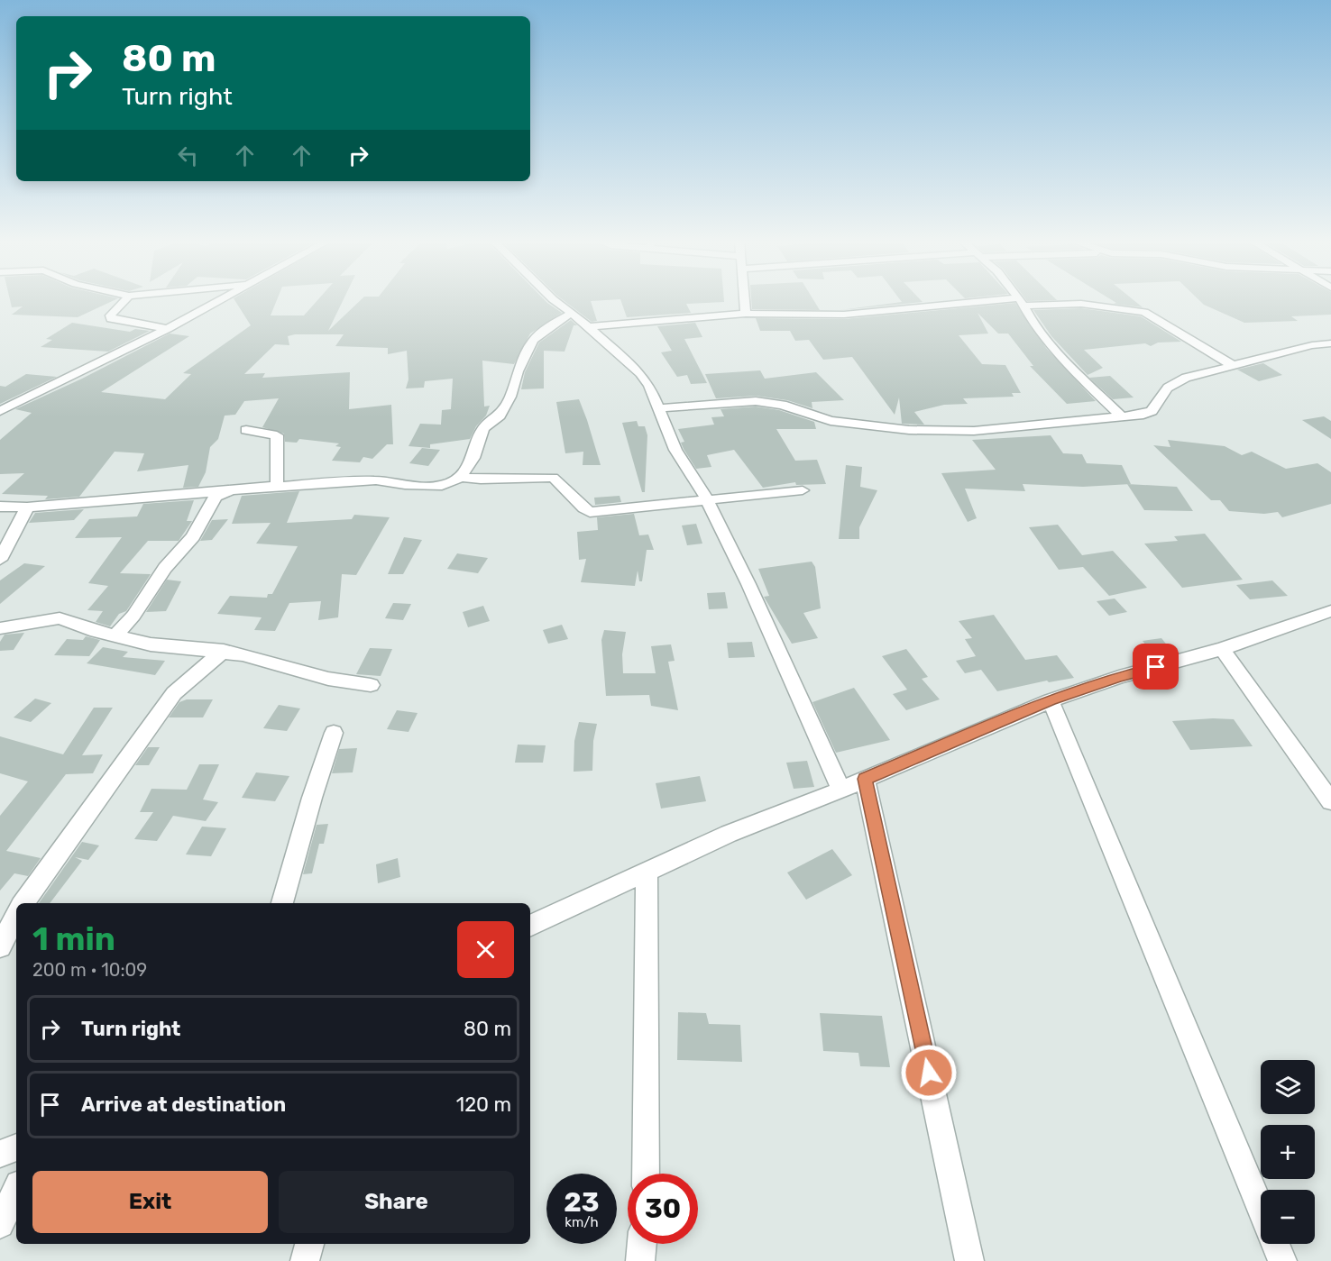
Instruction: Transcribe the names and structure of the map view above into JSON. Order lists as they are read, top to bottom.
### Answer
{
  "page": {
    "turn": ["80 m", "Turn right"],
    "heading": ["1 min", "200 m · 10:09"],
    "list": [
      {
        "name": "Turn right",
        "value": "80 m"
      },
      {
        "name": "Arrive at destination",
        "value": "120 m"
      }
    ],
    "map_buttons": ["+", "−"],
    "buttons": ["Exit", "Share"],
    "speed": "23 km/h",
    "limit": "30"
  }
}
